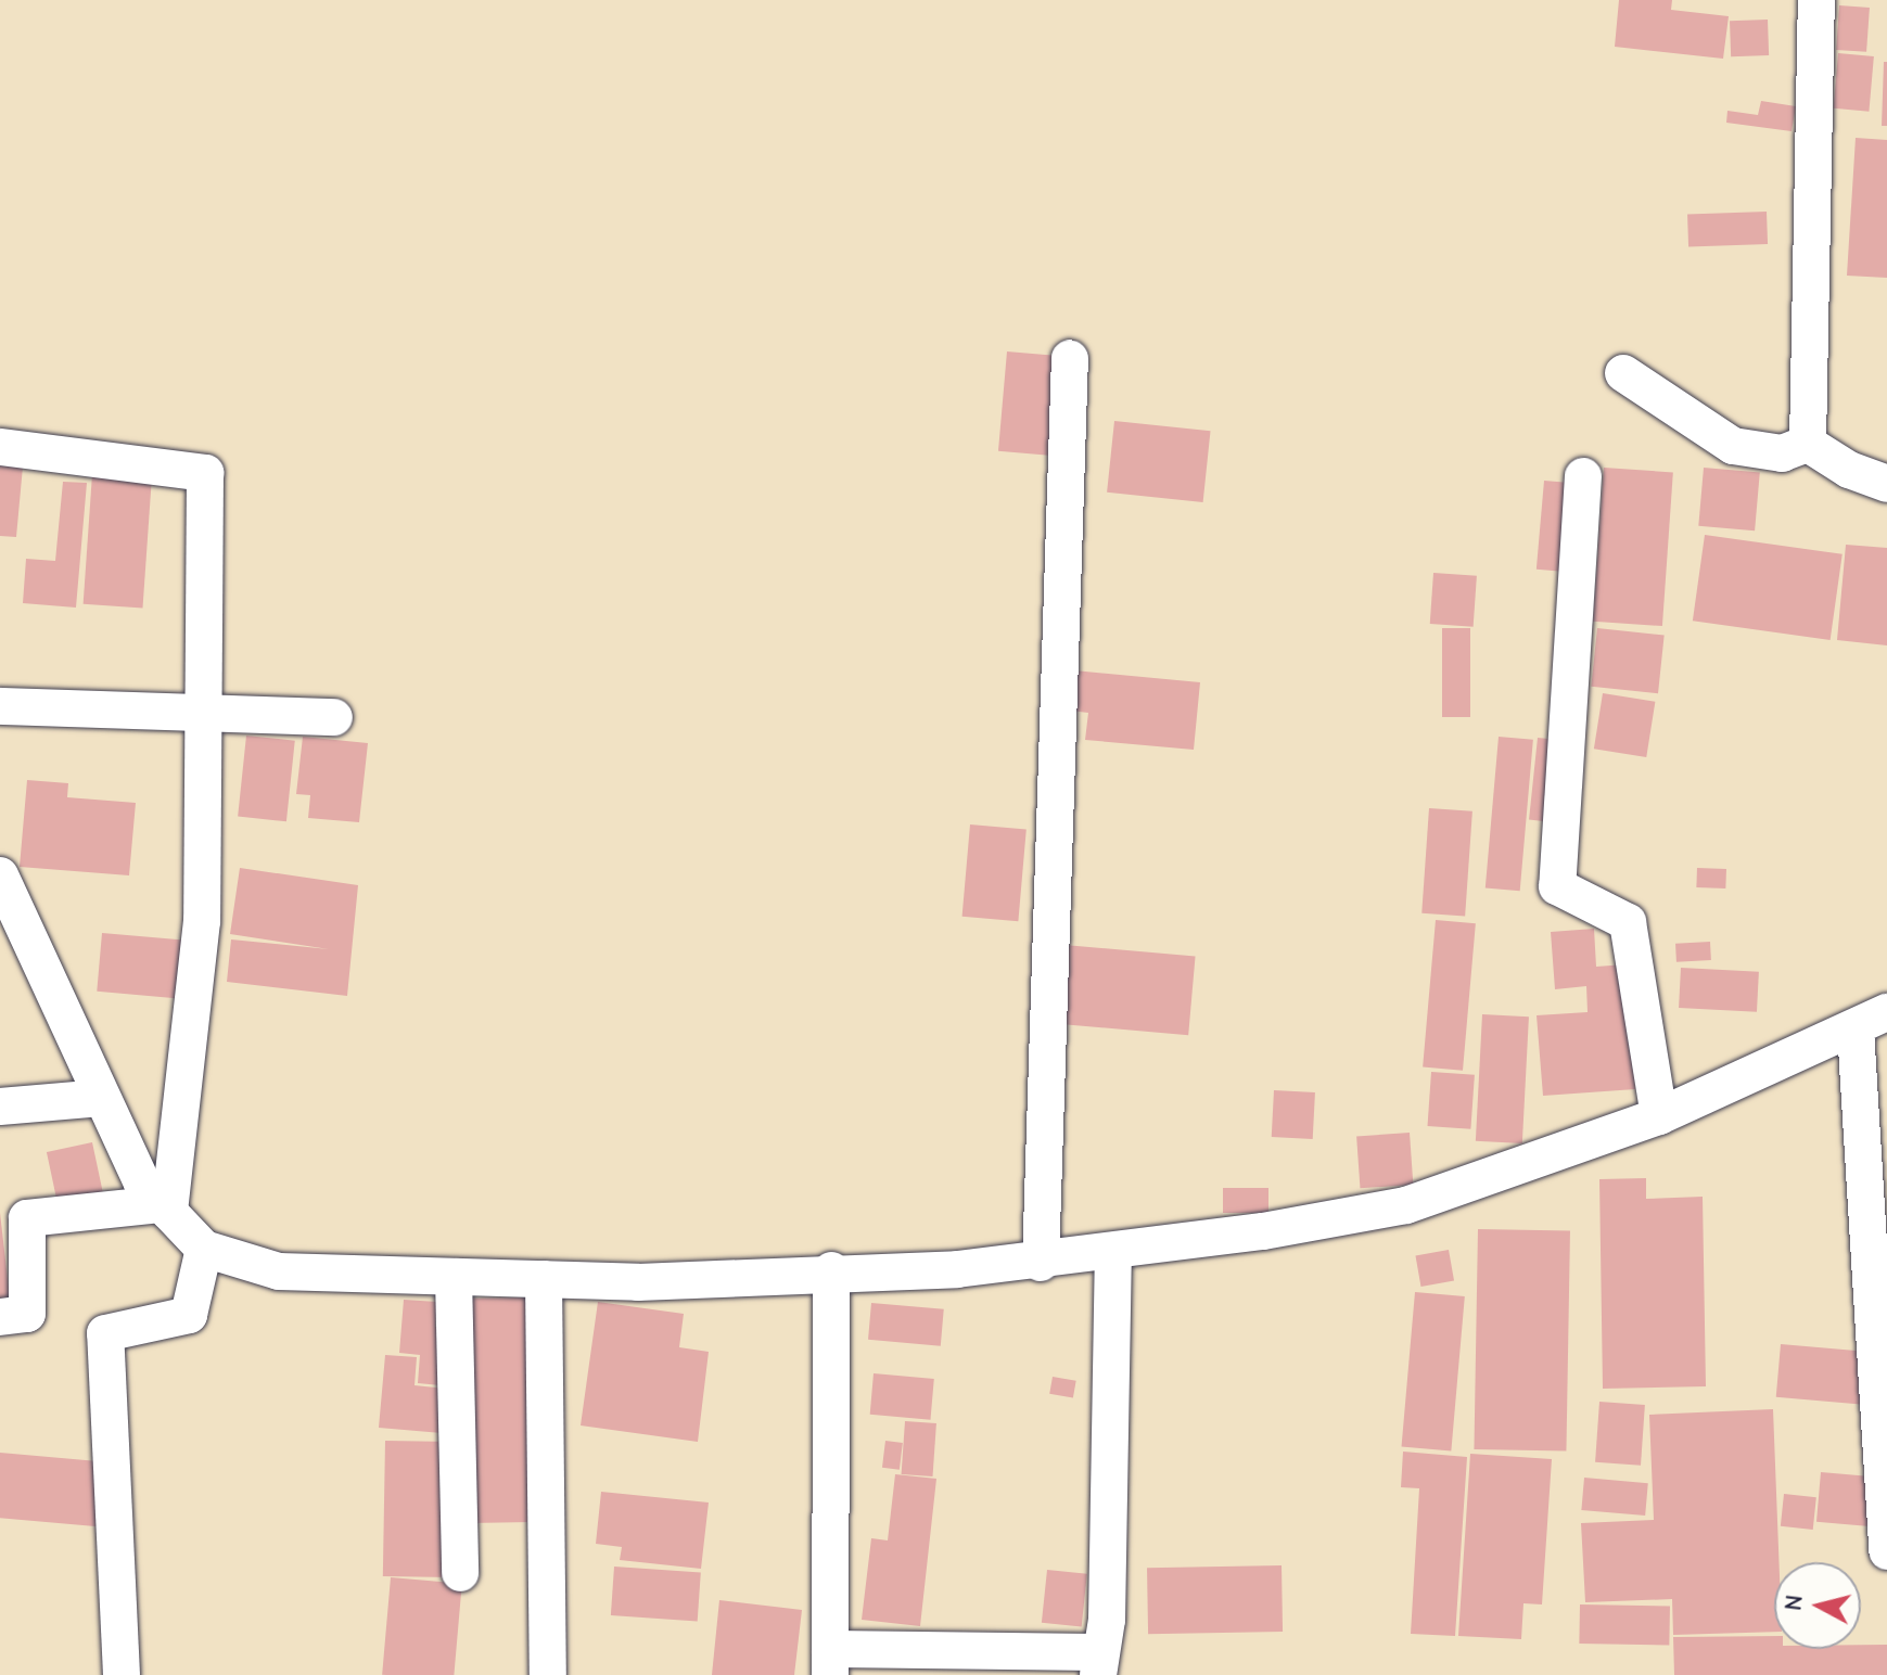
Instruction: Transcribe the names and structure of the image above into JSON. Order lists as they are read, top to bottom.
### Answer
{
  "north": "left"
}
